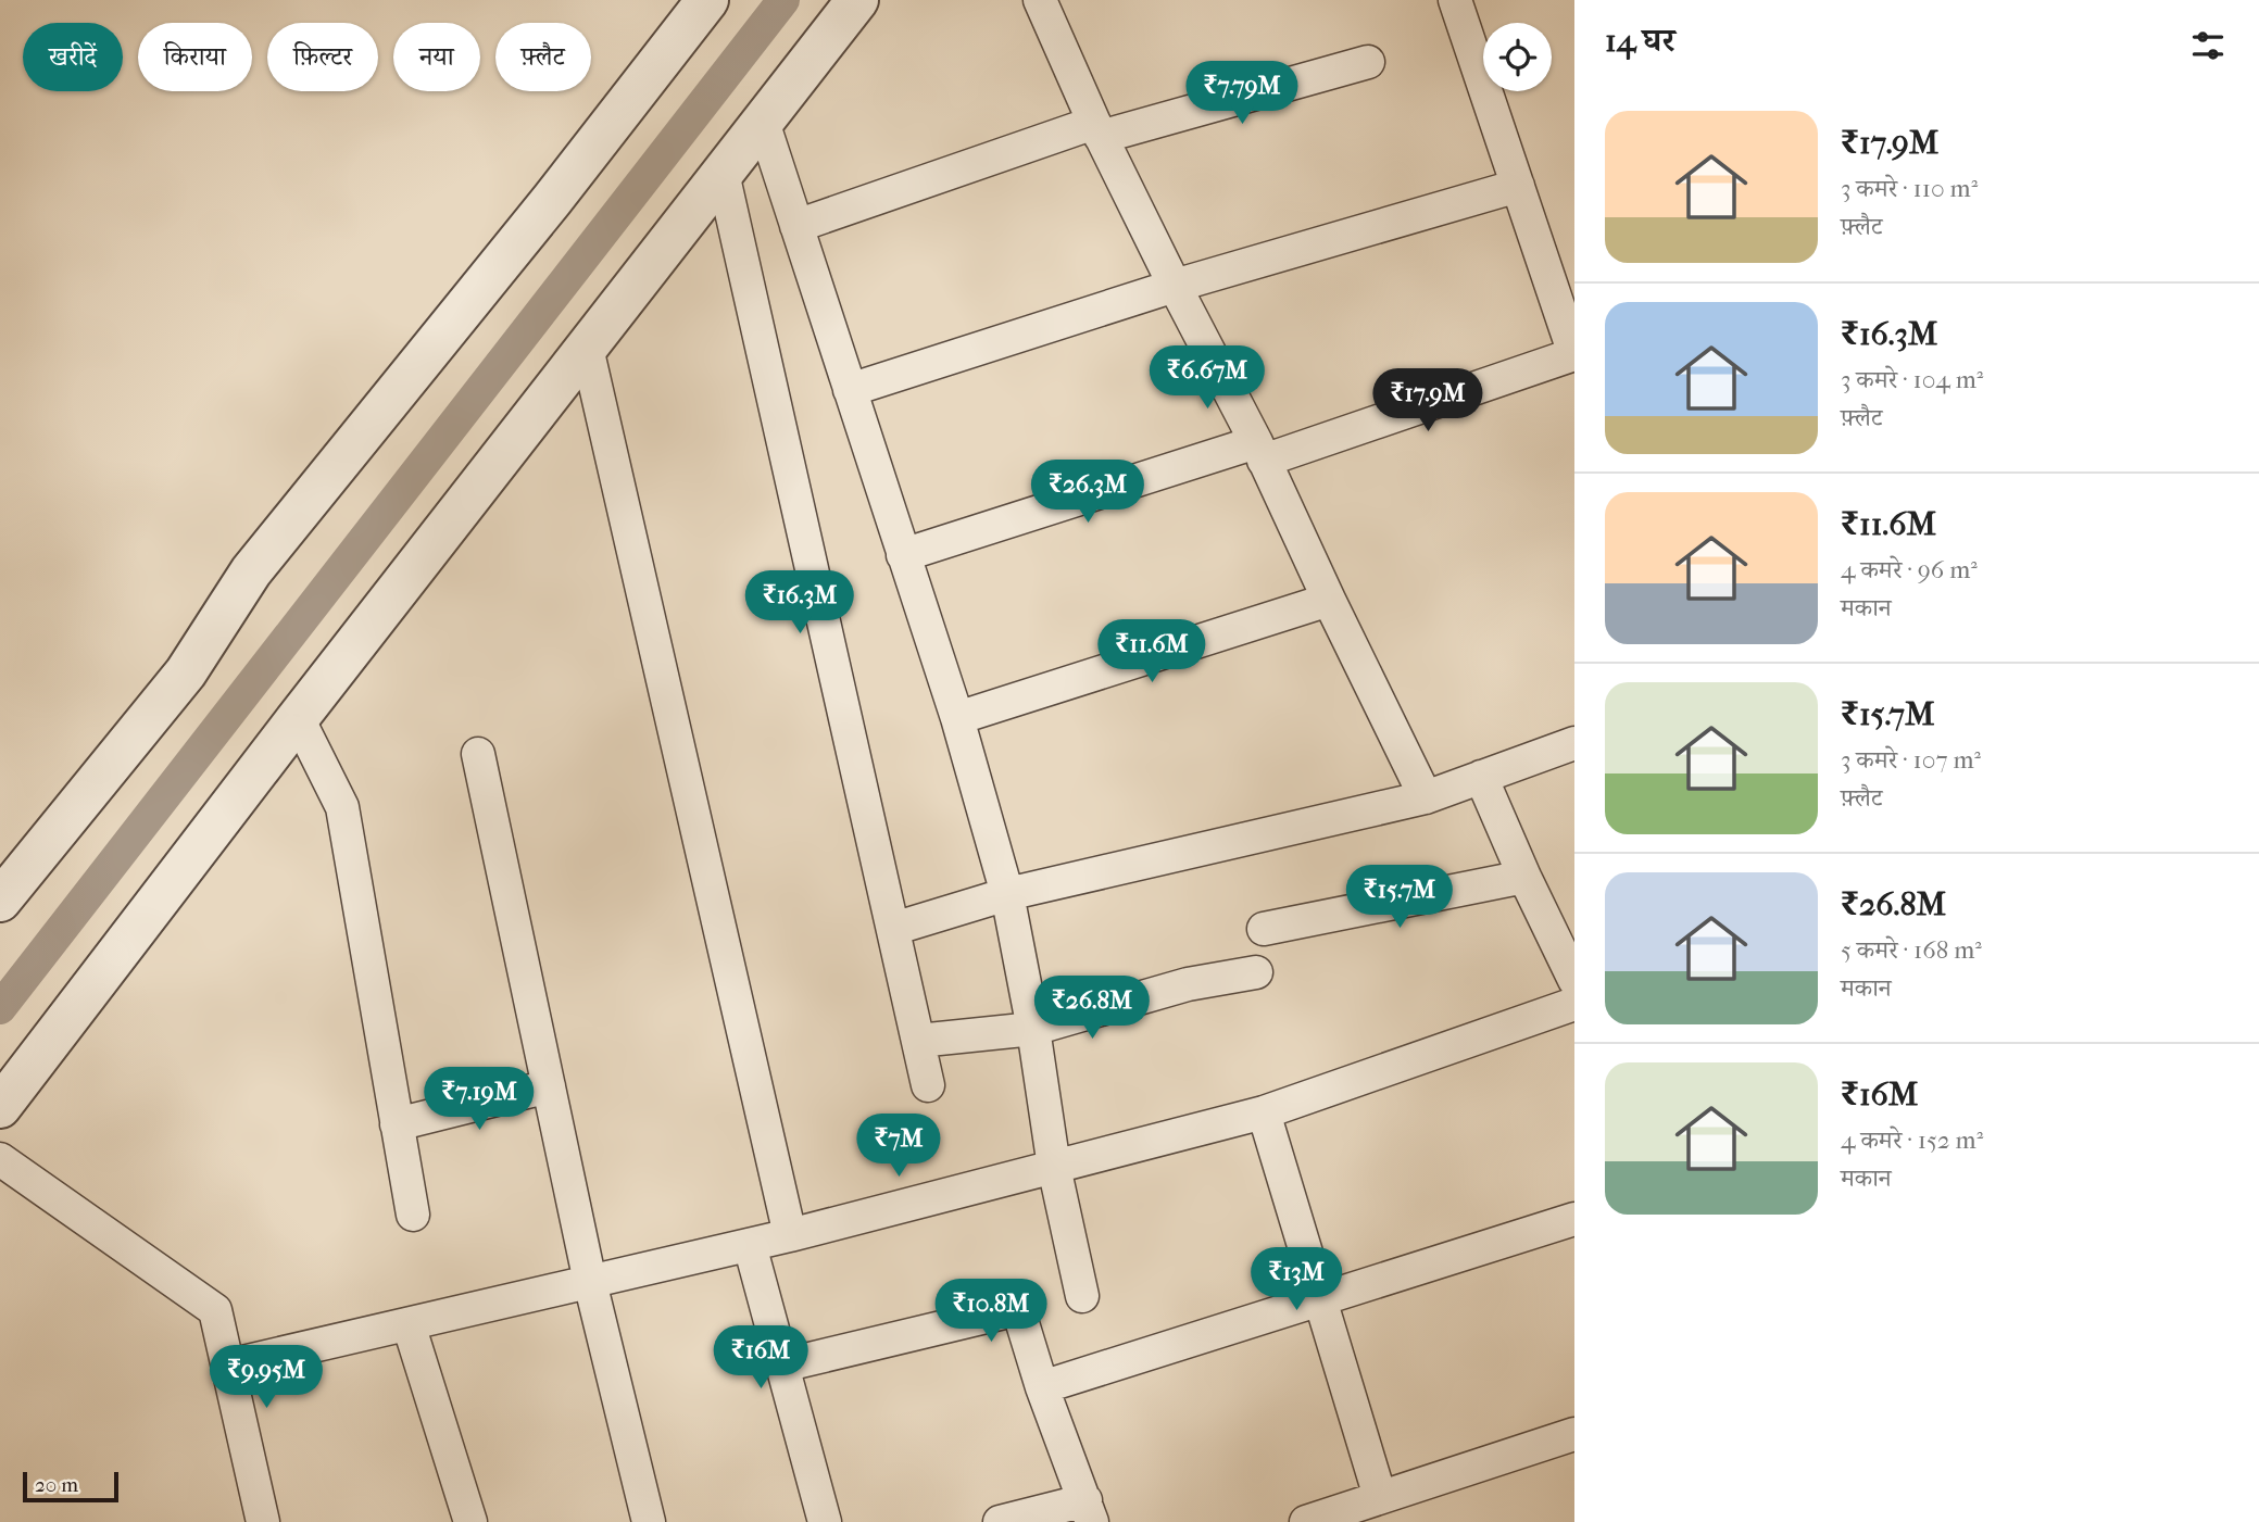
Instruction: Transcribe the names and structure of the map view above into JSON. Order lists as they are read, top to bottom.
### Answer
{
  "scale_bar": "20 m",
  "page": {
    "heading": "14 घर",
    "chip": [
      "खरीदें",
      "किराया",
      "फ़िल्टर",
      "नया",
      "फ़्लैट"
    ],
    "price": [
      "₹7.79M",
      "₹6.67M",
      "₹17.9M",
      "₹26.3M",
      "₹16.3M",
      "₹11.6M",
      "₹15.7M",
      "₹26.8M",
      "₹7.19M",
      "₹7M",
      "₹13M",
      "₹10.8M",
      "₹16M",
      "₹9.95M"
    ],
    "list": [
      {
        "name": "₹17.9M",
        "note": "3 कमरे · 110 m² · फ़्लैट"
      },
      {
        "name": "₹16.3M",
        "note": "3 कमरे · 104 m² · फ़्लैट"
      },
      {
        "name": "₹11.6M",
        "note": "4 कमरे · 96 m² · मकान"
      },
      {
        "name": "₹15.7M",
        "note": "3 कमरे · 107 m² · फ़्लैट"
      },
      {
        "name": "₹26.8M",
        "note": "5 कमरे · 168 m² · मकान"
      },
      {
        "name": "₹16M",
        "note": "4 कमरे · 152 m² · मकान"
      }
    ],
    "scale": "20 m"
  }
}
